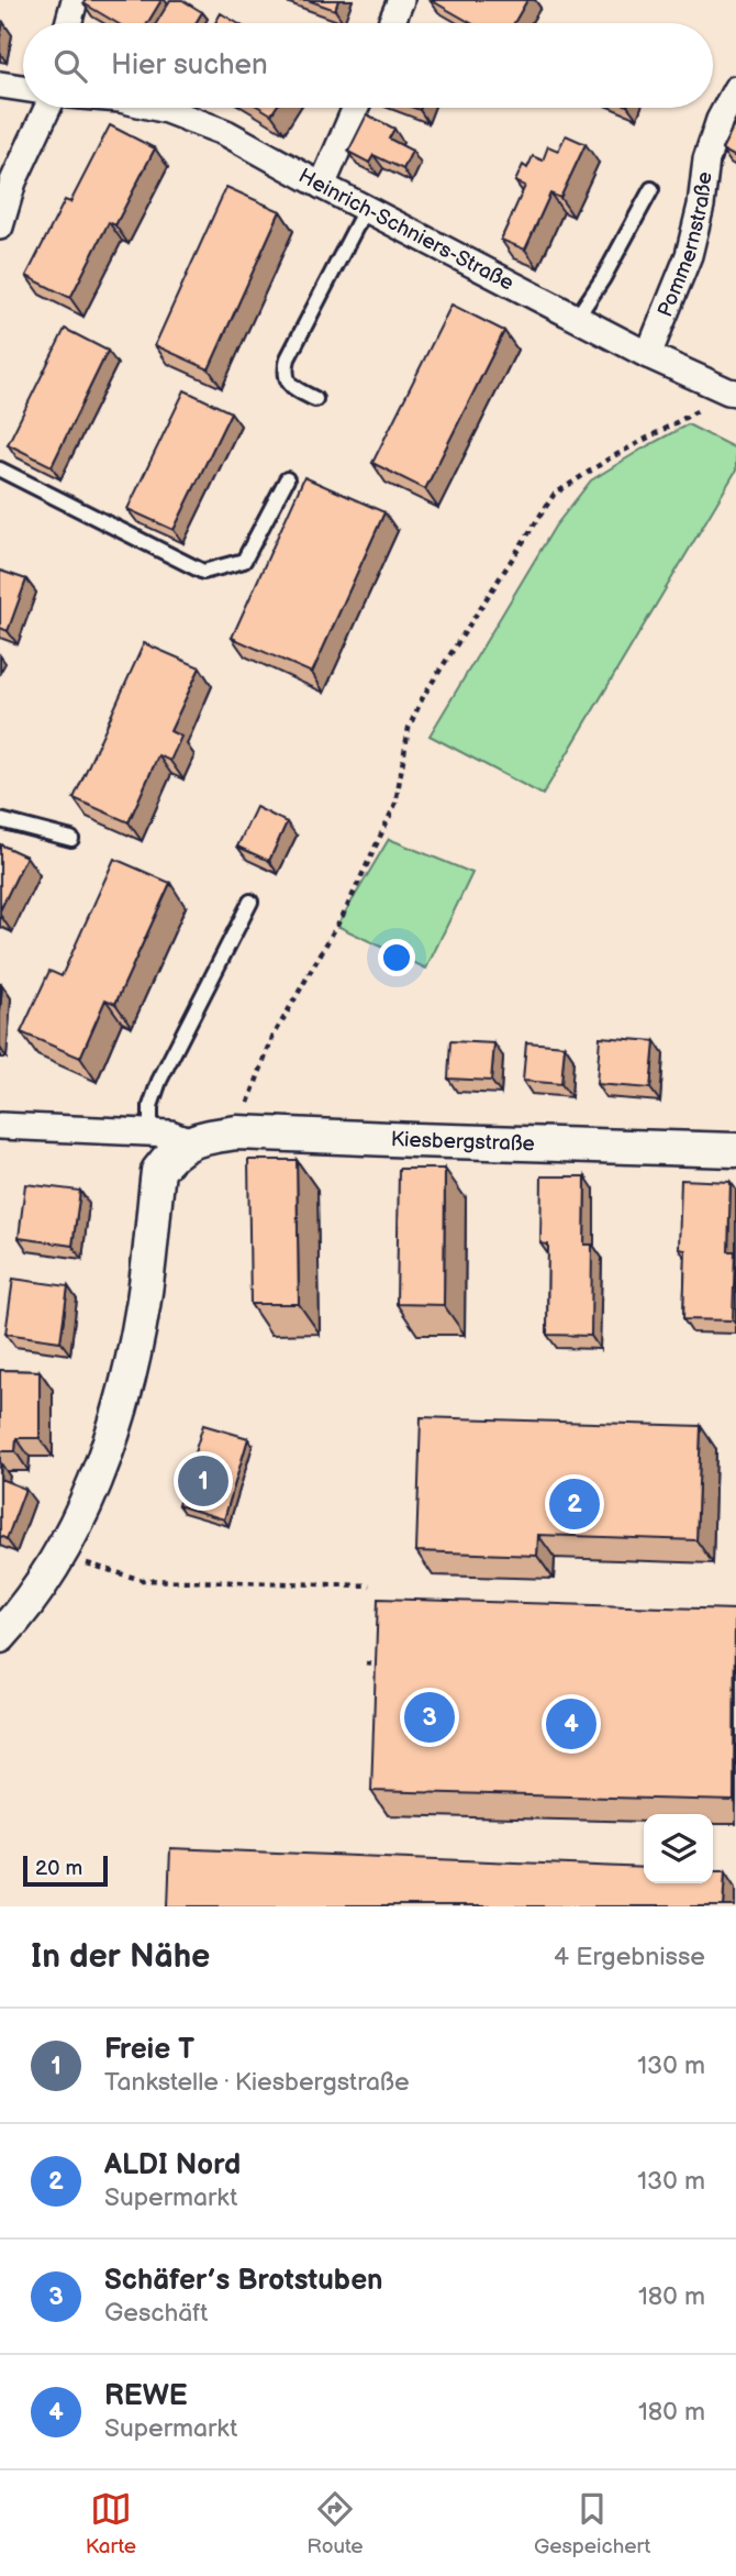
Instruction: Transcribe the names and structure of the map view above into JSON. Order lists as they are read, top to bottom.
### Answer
{
  "streets": {
    "street": ["Heinrich-Schniers-Straße", "Pommernstraße", "Kiesbergstraße"]
  },
  "crossings": [
    ["Heinrich-Schniers-Straße", "Pommernstraße"]
  ],
  "scale_bar": "20 m",
  "page": {
    "search": "Hier suchen",
    "pins": [
      "1",
      "2",
      "3",
      "4"
    ],
    "scale": "20 m",
    "heading": ["In der Nähe", "4 Ergebnisse"],
    "list": [
      {
        "mark": "1",
        "name": "Freie T",
        "note": "Tankstelle · Kiesbergstraße",
        "value": "130 m"
      },
      {
        "mark": "2",
        "name": "ALDI Nord",
        "note": "Supermarkt",
        "value": "130 m"
      },
      {
        "mark": "3",
        "name": "Schäfer’s Brotstuben",
        "note": "Geschäft",
        "value": "180 m"
      },
      {
        "mark": "4",
        "name": "REWE",
        "note": "Supermarkt",
        "value": "180 m"
      }
    ],
    "nav": ["Karte", "Route", "Gespeichert"]
  }
}
